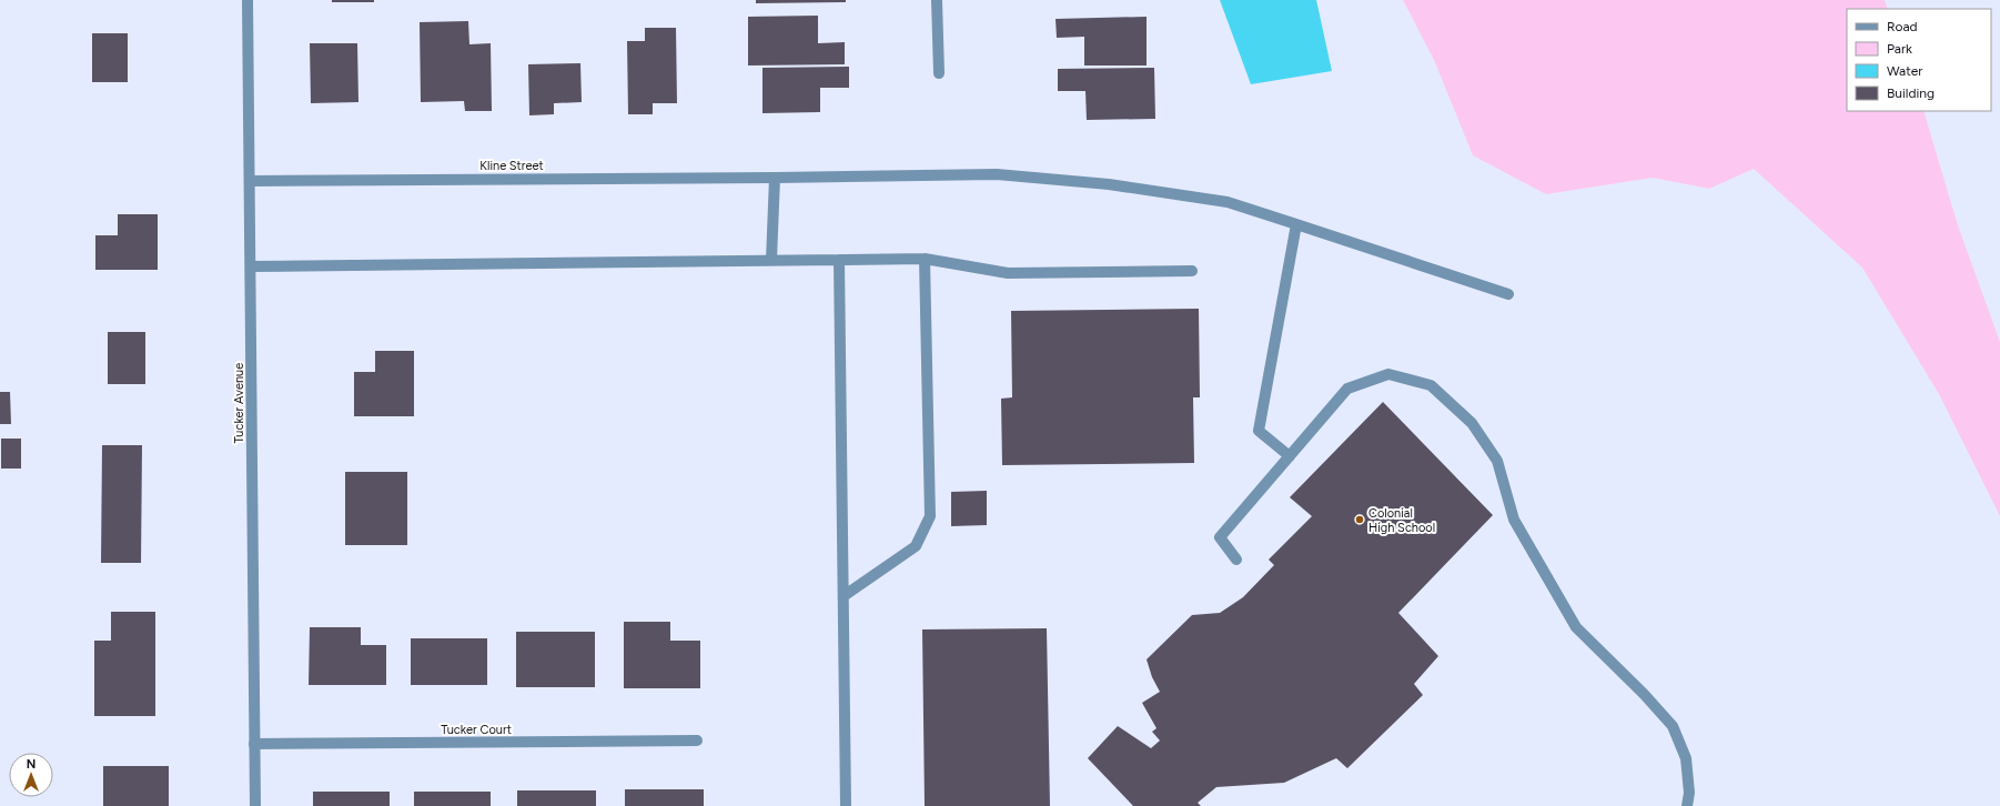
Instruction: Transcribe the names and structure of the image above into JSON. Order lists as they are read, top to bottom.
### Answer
{
  "streets": {
    "street": ["Kline Street", "Tucker Avenue", "Tucker Court"]
  },
  "crossings": [
    ["Kline Street", "Tucker Avenue"],
    ["Tucker Avenue", "Tucker Court"]
  ],
  "places": ["Colonial High School"],
  "legend": [
    "Road",
    "Park",
    "Water",
    "Building"
  ],
  "north": "top"
}
